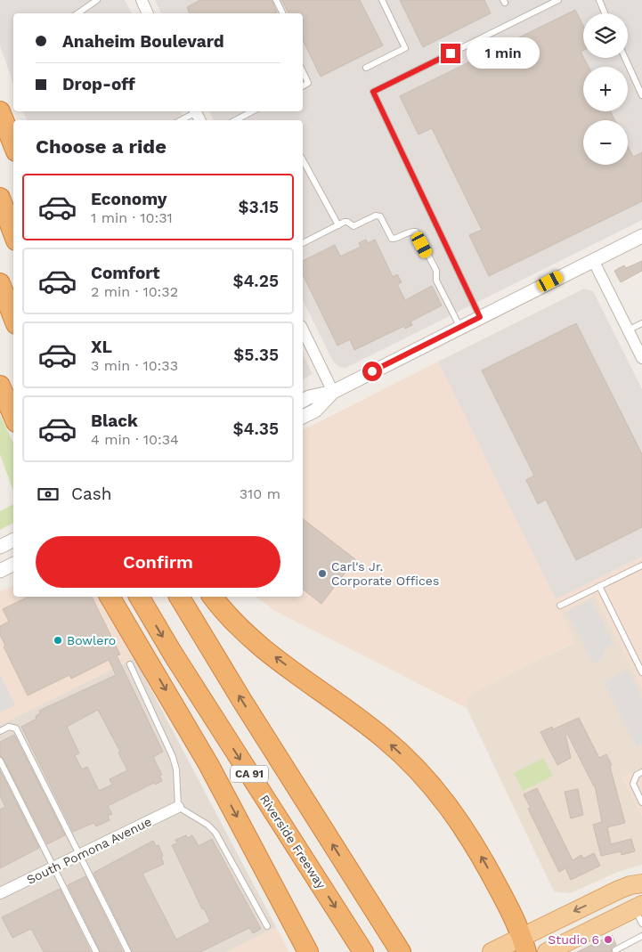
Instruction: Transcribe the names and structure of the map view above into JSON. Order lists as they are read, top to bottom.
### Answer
{
  "streets": {
    "highway": ["CA 91", "Riverside Freeway"],
    "street": ["South Pomona Avenue"]
  },
  "places": ["Carl's Jr. Corporate Offices", "Bowlero", "Studio 6"],
  "page": {
    "map_buttons": ["+", "−"],
    "banner": ["Anaheim Boulevard", "Drop-off"],
    "bubble": "1 min",
    "heading": "Choose a ride",
    "list": [
      {
        "name": "Economy",
        "note": "1 min · 10:31",
        "value": "$3.15"
      },
      {
        "name": "Comfort",
        "note": "2 min · 10:32",
        "value": "$4.25"
      },
      {
        "name": "XL",
        "note": "3 min · 10:33",
        "value": "$5.35"
      },
      {
        "name": "Black",
        "note": "4 min · 10:34",
        "value": "$4.35"
      }
    ],
    "pay": ["Cash", "310 m"],
    "buttons": "Confirm"
  }
}
